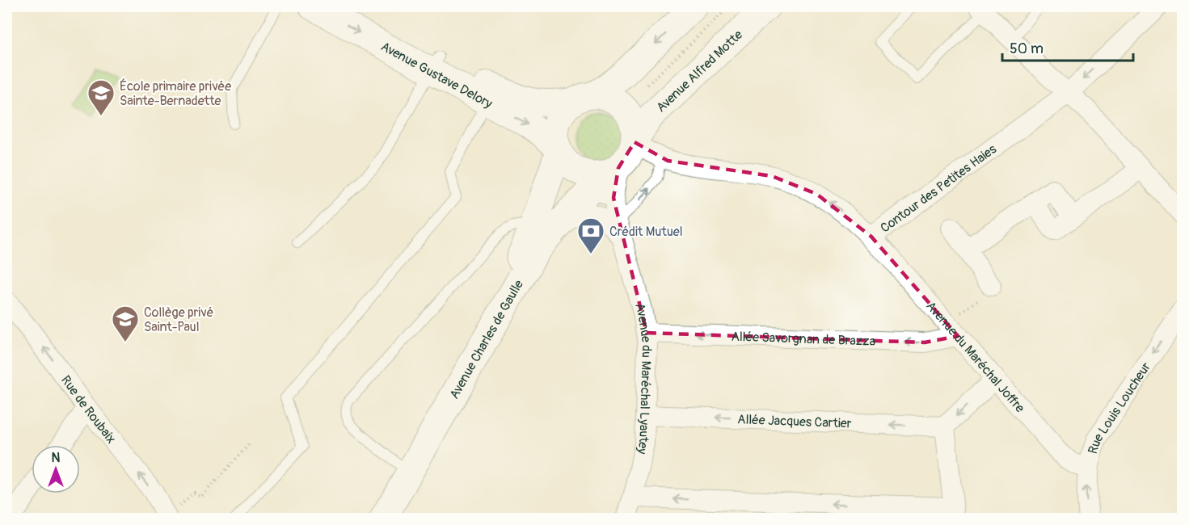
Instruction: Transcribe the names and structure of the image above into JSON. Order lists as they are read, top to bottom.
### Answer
{
  "streets": {
    "main road": ["Avenue Alfred Motte", "Avenue Gustave Delory", "Avenue Charles de Gaulle"],
    "street": [
      "Contour des Petites Haies",
      "Allée Savorgnan de Brazza",
      "Avenue du Maréchal Joffre",
      "Avenue du Maréchal Lyautey",
      "Rue de Roubaix",
      "Rue Louis Loucheur",
      "Allée Jacques Cartier"
    ]
  },
  "crossings": [
    ["Avenue Alfred Motte", "Avenue Gustave Delory"],
    ["Avenue Alfred Motte", "Contour des Petites Haies"],
    ["Avenue Alfred Motte", "Avenue Charles de Gaulle"],
    ["Avenue Alfred Motte", "Avenue du Maréchal Lyautey"],
    ["Avenue Gustave Delory", "Contour des Petites Haies"],
    ["Avenue Gustave Delory", "Avenue Charles de Gaulle"],
    ["Avenue Gustave Delory", "Avenue du Maréchal Lyautey"],
    ["Contour des Petites Haies", "Avenue Charles de Gaulle"],
    ["Contour des Petites Haies", "Avenue du Maréchal Joffre"],
    ["Contour des Petites Haies", "Avenue du Maréchal Lyautey"],
    ["Avenue Charles de Gaulle", "Avenue du Maréchal Lyautey"],
    ["Allée Savorgnan de Brazza", "Avenue du Maréchal Joffre"],
    ["Allée Savorgnan de Brazza", "Avenue du Maréchal Lyautey"],
    ["Avenue du Maréchal Joffre", "Rue Louis Loucheur"],
    ["Avenue du Maréchal Lyautey", "Allée Jacques Cartier"]
  ],
  "one_way": ["Contour des Petites Haies", "Rue de Roubaix"],
  "places": {
    "school or university": ["École primaire privée Sainte-Bernadette", "Collège privé Saint-Paul"],
    "bank": ["Crédit Mutuel"]
  },
  "scale_bar": "50 m",
  "north": "top"
}
